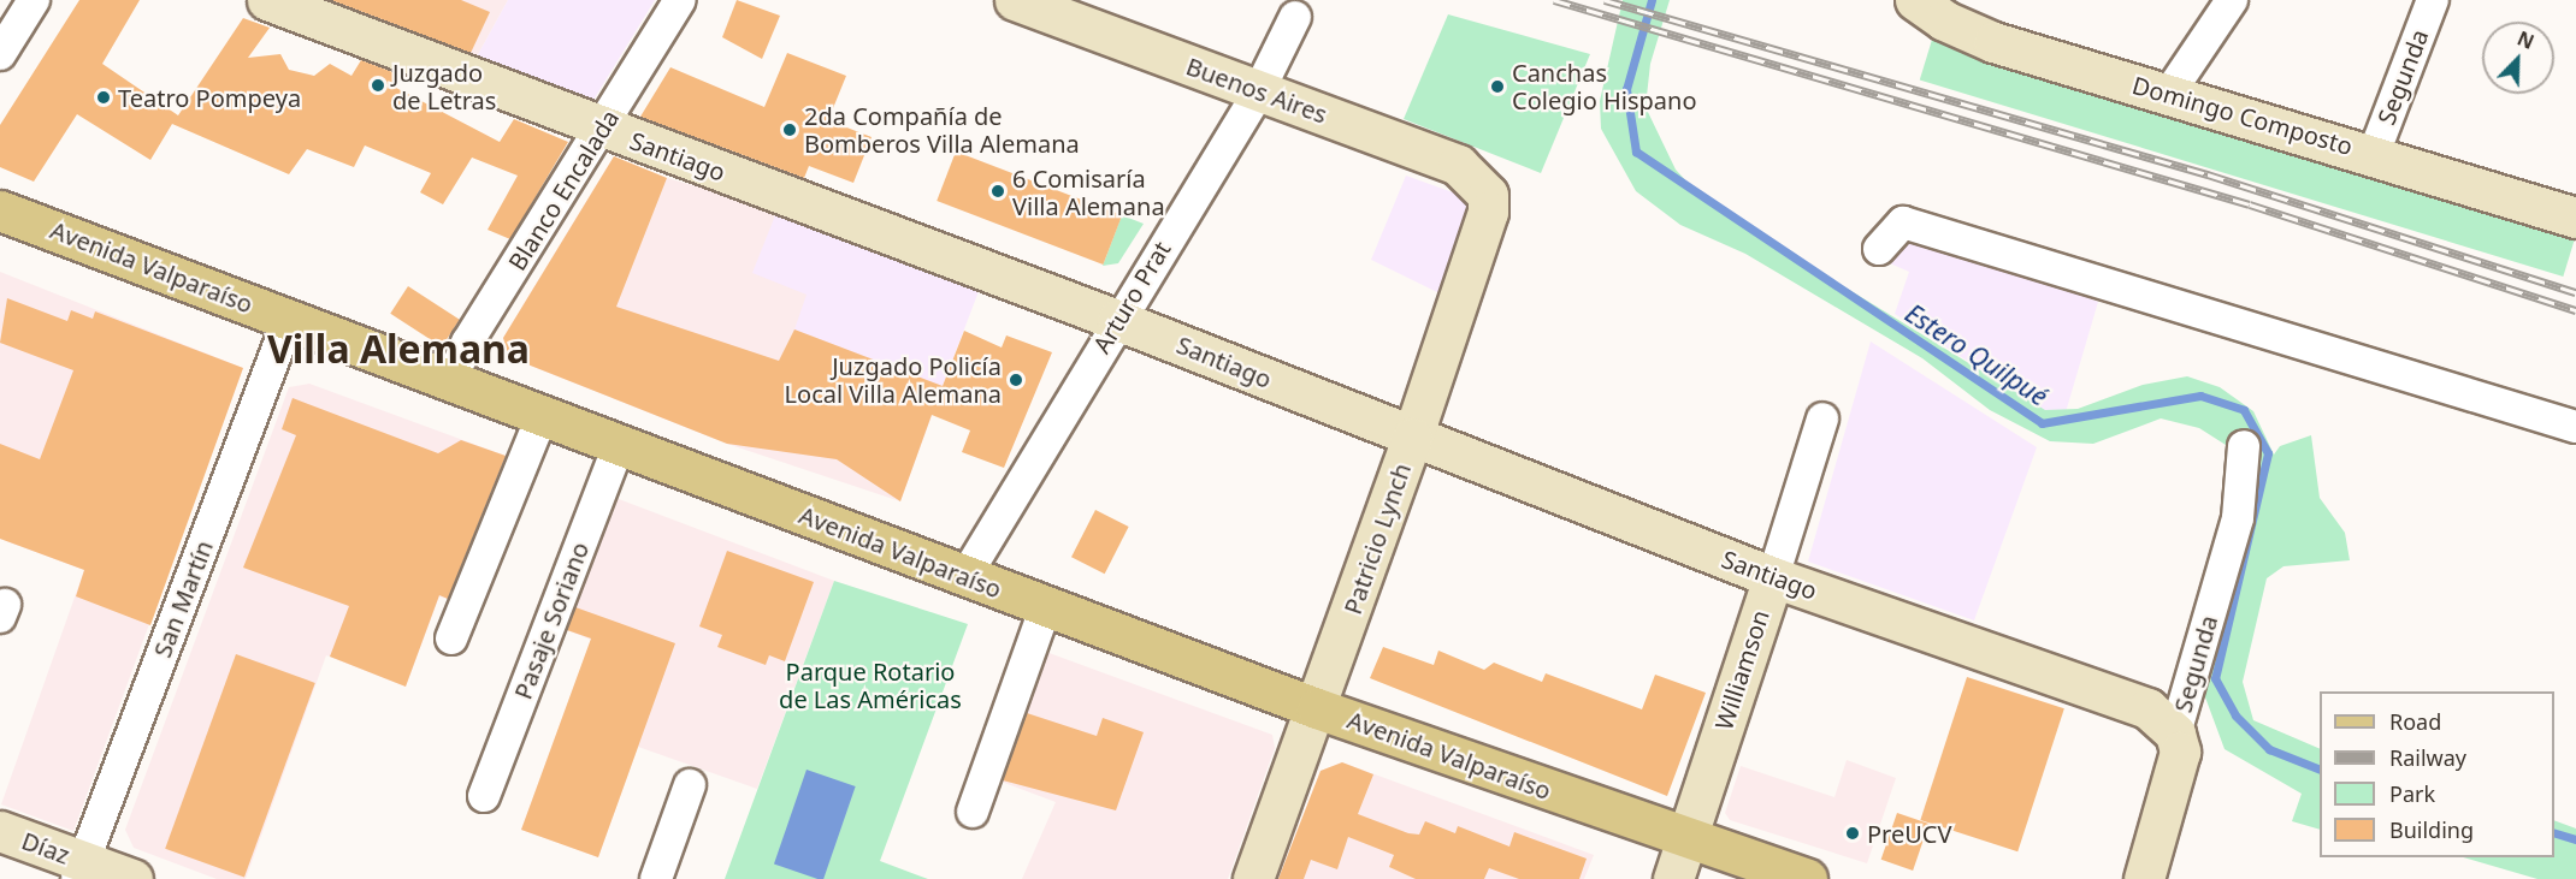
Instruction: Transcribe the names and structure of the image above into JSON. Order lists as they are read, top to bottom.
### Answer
{
  "streets": {
    "main road": ["Avenida Valparaíso"],
    "street": [
      "Segunda",
      "Buenos Aires",
      "Domingo Composto",
      "Santiago",
      "Blanco Encalada",
      "Arturo Prat",
      "Patricio Lynch",
      "San Martín",
      "Pasaje Soriano",
      "Williamson",
      "Díaz"
    ]
  },
  "crossings": [
    ["Segunda", "Domingo Composto"],
    ["Segunda", "Santiago"],
    ["Buenos Aires", "Arturo Prat"],
    ["Buenos Aires", "Patricio Lynch"],
    ["Santiago", "Blanco Encalada"],
    ["Santiago", "Arturo Prat"],
    ["Santiago", "Patricio Lynch"],
    ["Santiago", "Williamson"],
    ["Blanco Encalada", "Avenida Valparaíso"],
    ["Avenida Valparaíso", "Arturo Prat"],
    ["Avenida Valparaíso", "Patricio Lynch"],
    ["Avenida Valparaíso", "San Martín"],
    ["Avenida Valparaíso", "Pasaje Soriano"],
    ["Avenida Valparaíso", "Williamson"],
    ["San Martín", "Díaz"]
  ],
  "districts": ["Villa Alemana"],
  "water": ["Estero Quilpué"],
  "parks": ["Parque Rotario de Las Américas"],
  "places": [
    "Juzgado de Letras",
    "Canchas Colegio Hispano",
    "Teatro Pompeya",
    "2da Compañía de Bomberos Villa Alemana",
    "6 Comisaría Villa Alemana",
    "Juzgado Policía Local Villa Alemana",
    "PreUCV"
  ],
  "legend": [
    "Road",
    "Railway",
    "Park",
    "Building"
  ],
  "north": "top right"
}
